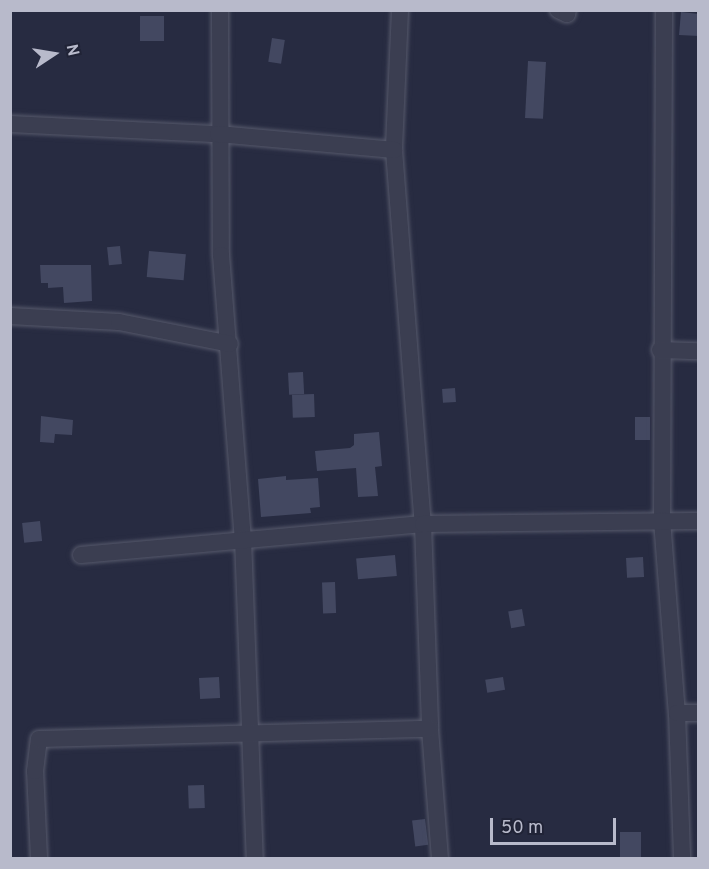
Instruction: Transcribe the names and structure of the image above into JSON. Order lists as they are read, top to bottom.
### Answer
{
  "scale_bar": "50 m",
  "north": "right"
}
